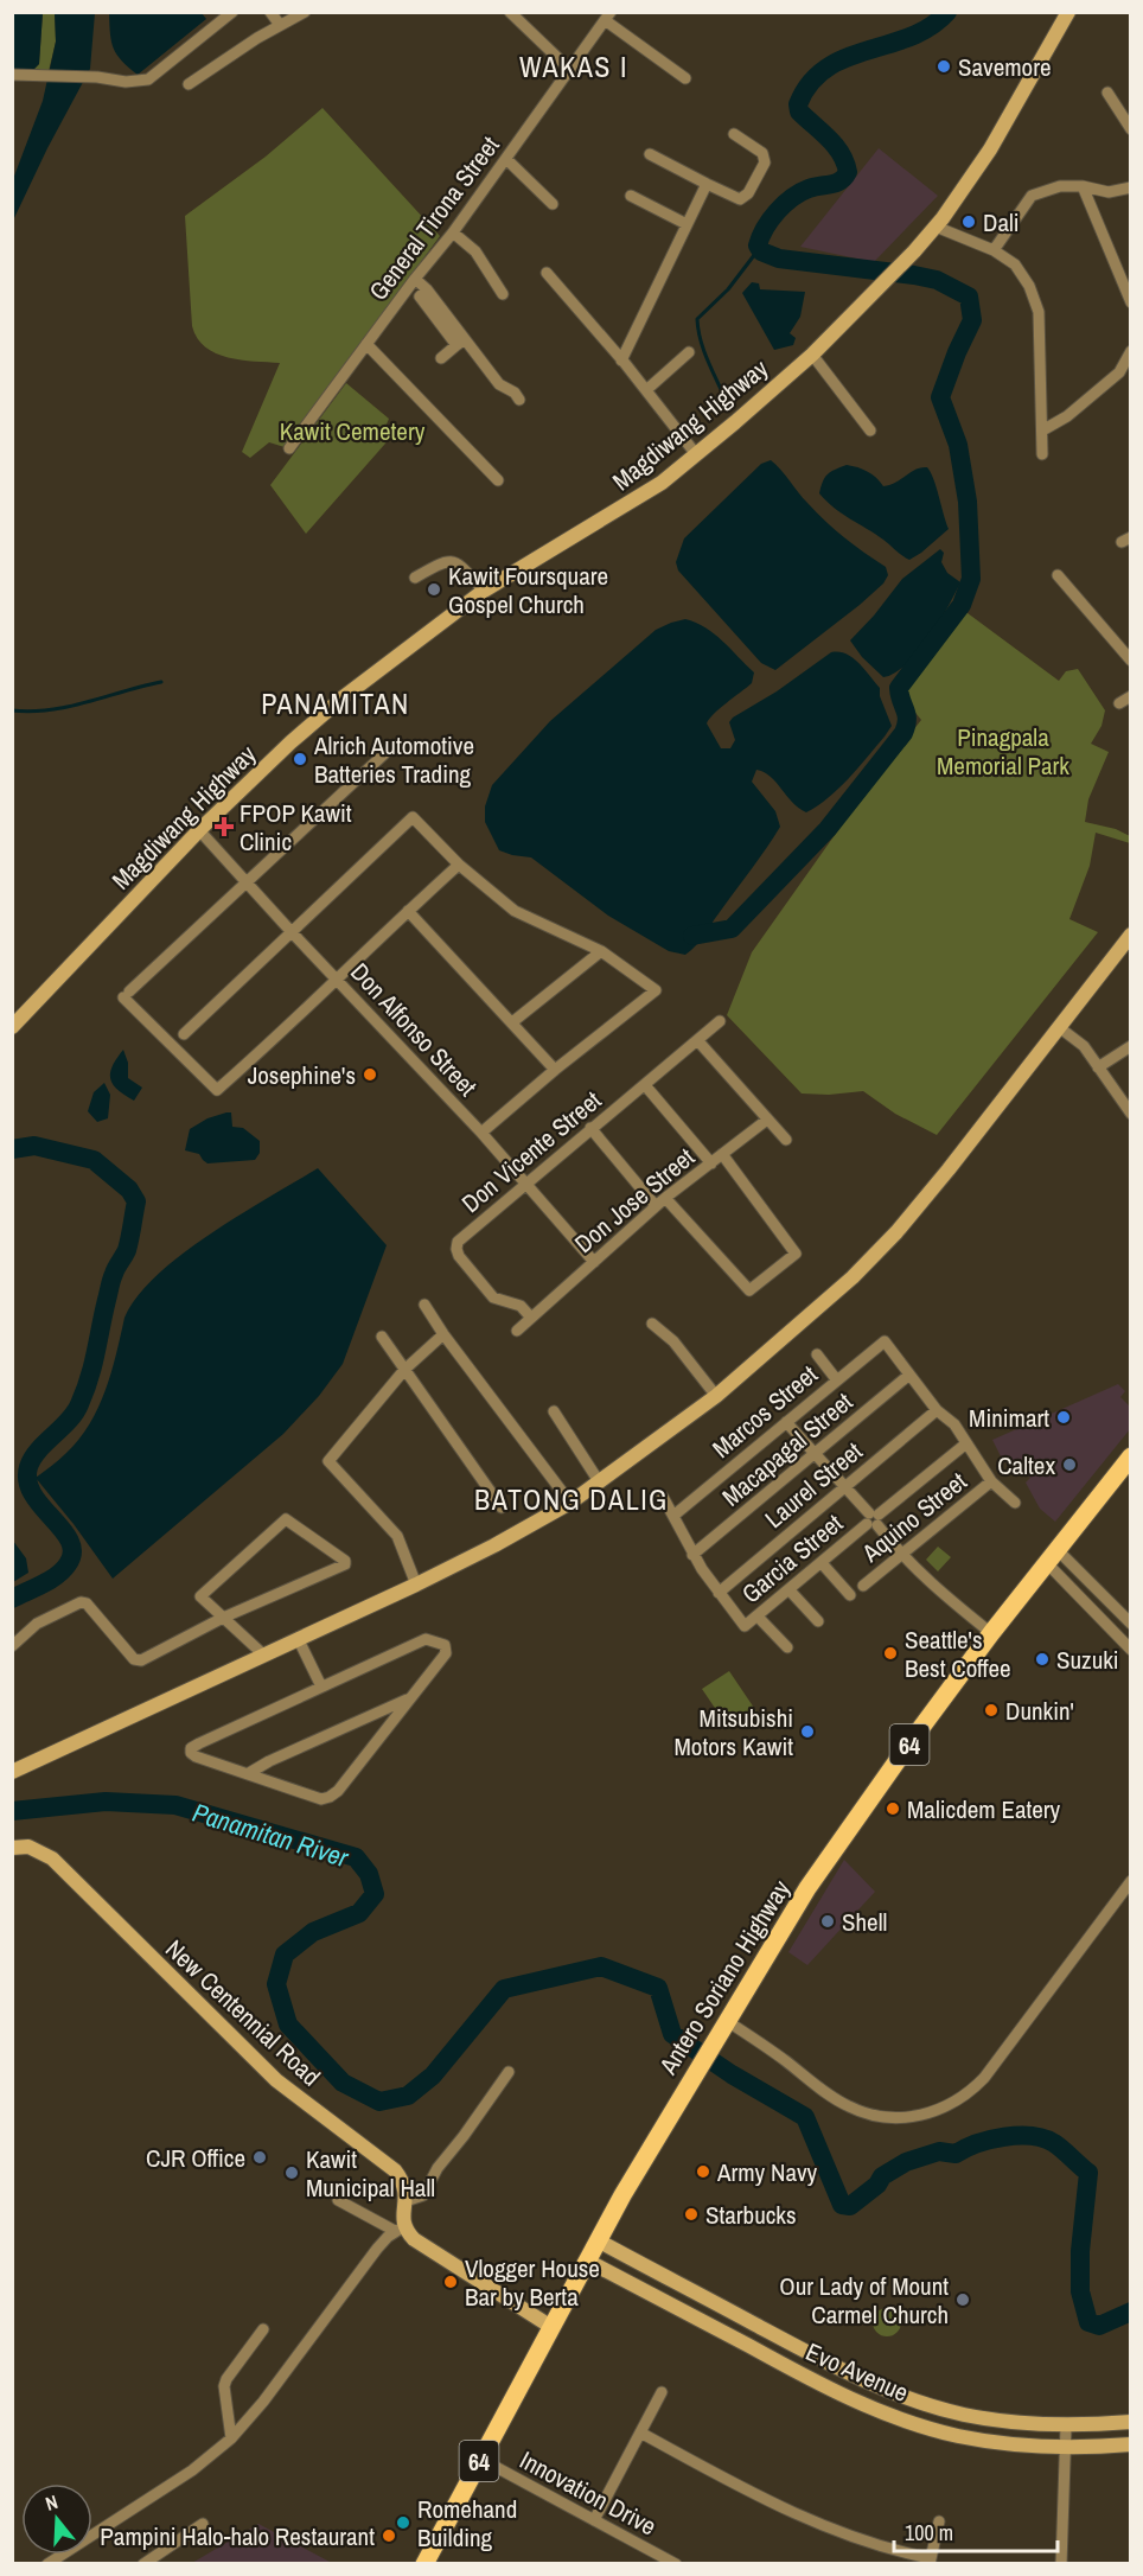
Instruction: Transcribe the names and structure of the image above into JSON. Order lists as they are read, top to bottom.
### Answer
{
  "streets": {
    "main road": ["64", "Antero Soriano Highway"],
    "street": [
      "General Tirona Street",
      "Magdiwang Highway",
      "Don Alfonso Street",
      "Don Vicente Street",
      "Don Jose Street",
      "Marcos Street",
      "Macapagal Street",
      "Laurel Street",
      "Aquino Street",
      "Garcia Street",
      "New Centennial Road",
      "Evo Avenue",
      "Innovation Drive"
    ]
  },
  "crossings": [
    ["Magdiwang Highway", "Don Alfonso Street"],
    ["Don Alfonso Street", "Don Vicente Street"],
    ["Don Alfonso Street", "Don Jose Street"],
    ["Don Vicente Street", "Don Jose Street"],
    ["Marcos Street", "Macapagal Street"],
    ["Laurel Street", "Garcia Street"],
    ["Antero Soriano Highway", "Evo Avenue"],
    ["Antero Soriano Highway", "Innovation Drive"]
  ],
  "districts": ["WAKAS I", "PANAMITAN", "BATONG DALIG"],
  "water": ["Panamitan River"],
  "parks": ["Kawit Cemetery", "Pinagpala Memorial Park"],
  "places": {
    "other": [
      "Savemore",
      "Dali",
      "Kawit Foursquare Gospel Church",
      "Alrich Automotive Batteries Trading",
      "Josephine's",
      "Minimart",
      "Caltex",
      "Seattle's Best Coffee",
      "Suzuki",
      "Dunkin'",
      "Mitsubishi Motors Kawit",
      "Malicdem Eatery",
      "Shell",
      "CJR Office",
      "Army Navy",
      "Kawit Municipal Hall",
      "Starbucks",
      "Vlogger House Bar by Berta",
      "Our Lady of Mount Carmel Church",
      "Romehand Building",
      "Pampini Halo-halo Restaurant"
    ],
    "health": ["FPOP Kawit Clinic"]
  },
  "scale_bar": "100 m",
  "north": "top"
}
